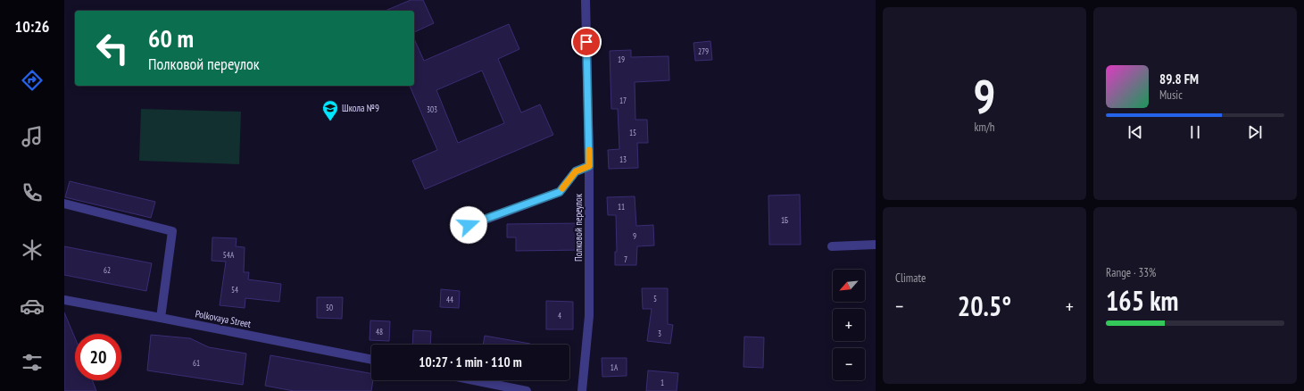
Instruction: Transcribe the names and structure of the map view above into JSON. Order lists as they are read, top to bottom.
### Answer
{
  "streets": {
    "street": ["Полковой переулок", "Polkovaya Street"]
  },
  "places": {
    "school or university": ["Школа №9"]
  },
  "house_numbers": [
    "279",
    "19",
    "17",
    "303",
    "15",
    "13",
    "11",
    "1Б",
    "9",
    "54А",
    "7",
    "62",
    "54",
    "5",
    "44",
    "50",
    "4",
    "48",
    "3",
    "61",
    "1А",
    "1"
  ],
  "north": "bottom left",
  "page": {
    "tabs": "10:26",
    "tile": [
      ["9", "km/h"],
      "Climate",
      ["Range · 33%", "165 km"]
    ],
    "turn": ["60 m", "Полковой переулок"],
    "song": ["89.8 FM", "Music"],
    "map_buttons": ["+", "−"],
    "heat": ["−", "20.5°", "+"],
    "limit": "20",
    "trip": "10:27 · 1 min · 110 m"
  }
}
